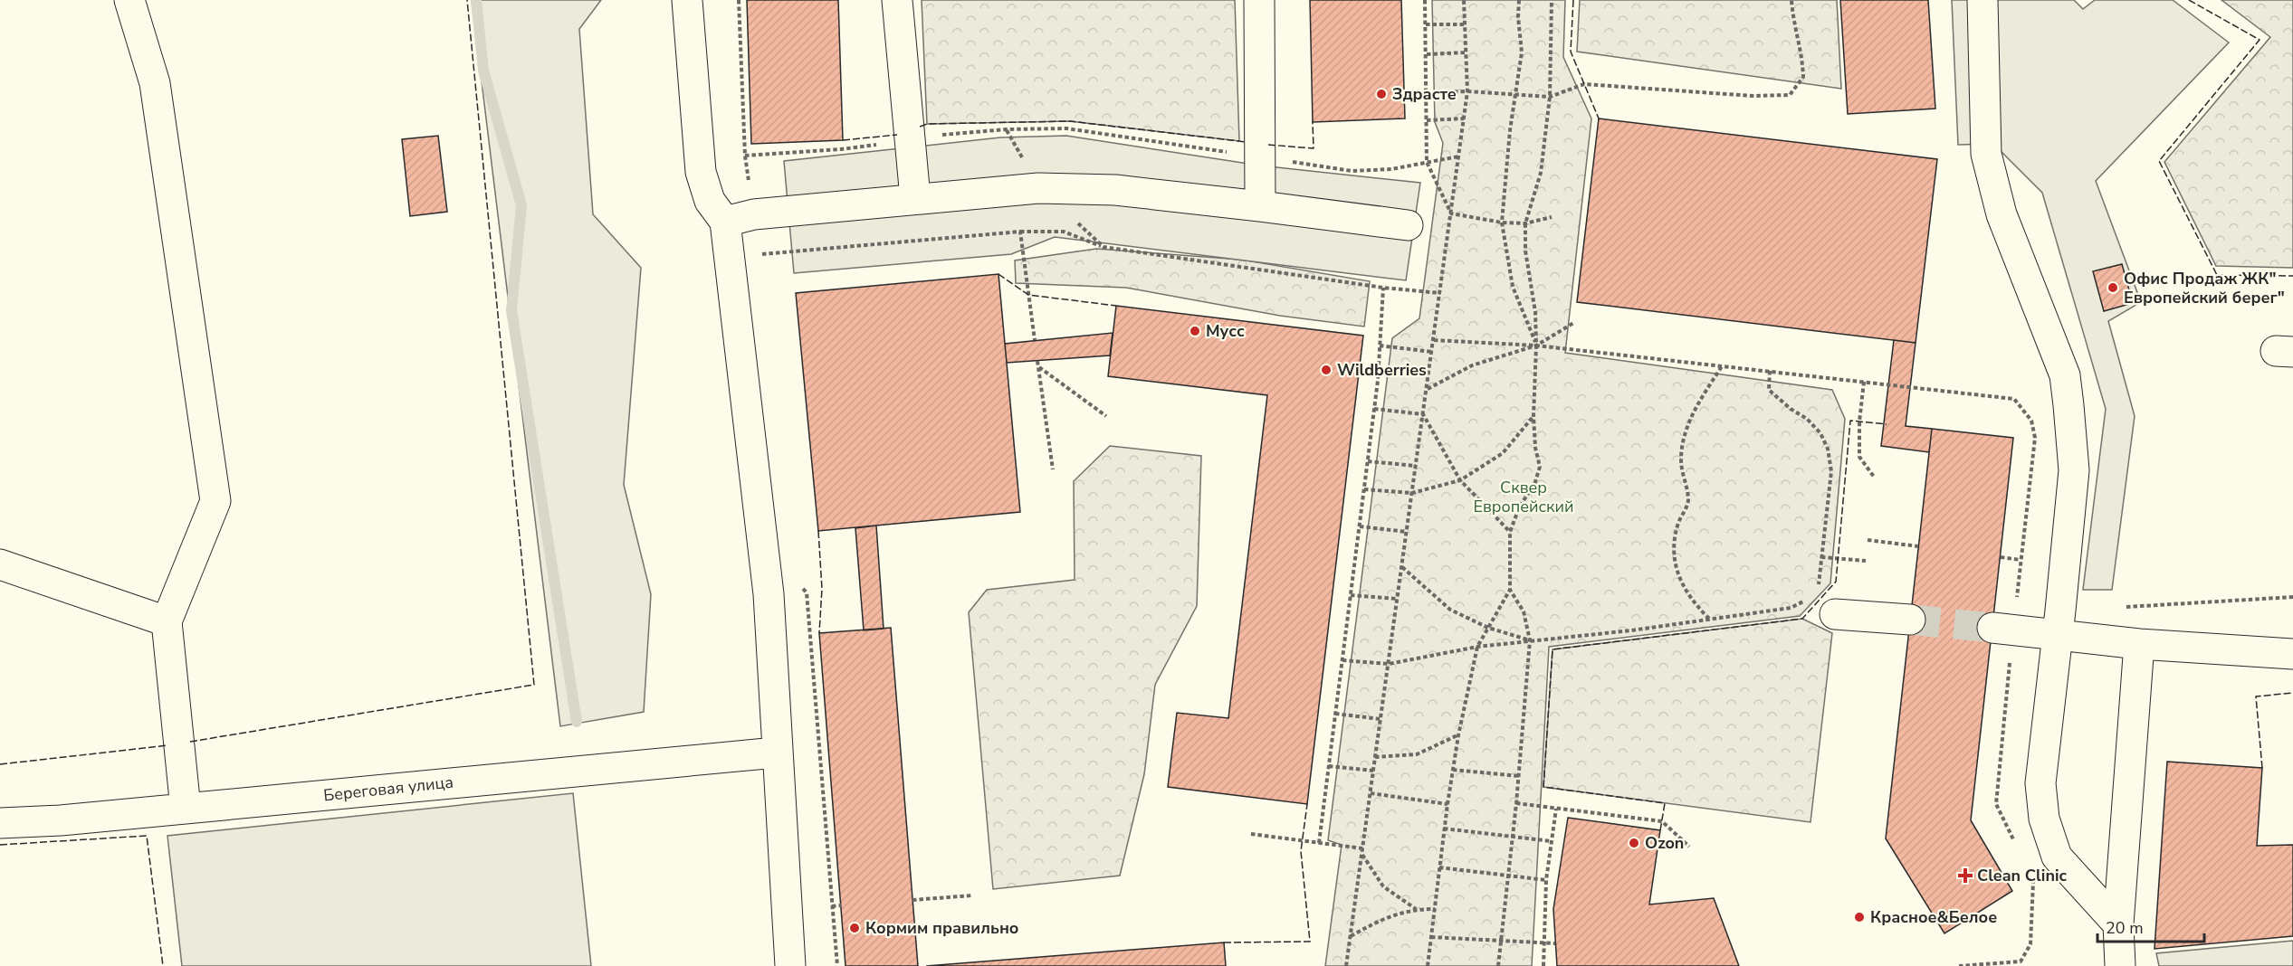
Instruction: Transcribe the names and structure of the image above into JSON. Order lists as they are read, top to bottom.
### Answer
{
  "streets": {
    "street": ["Береговая улица"]
  },
  "parks": ["Сквер Европейский"],
  "places": {
    "other": [
      "Здрасте",
      "Офис Продаж ЖК\" Европейский берег\"",
      "Мусс",
      "Wildberries",
      "Ozon",
      "Красное&Белое",
      "Кормим правильно"
    ],
    "health": ["Clean Clinic"]
  },
  "scale_bar": "20 m"
}
